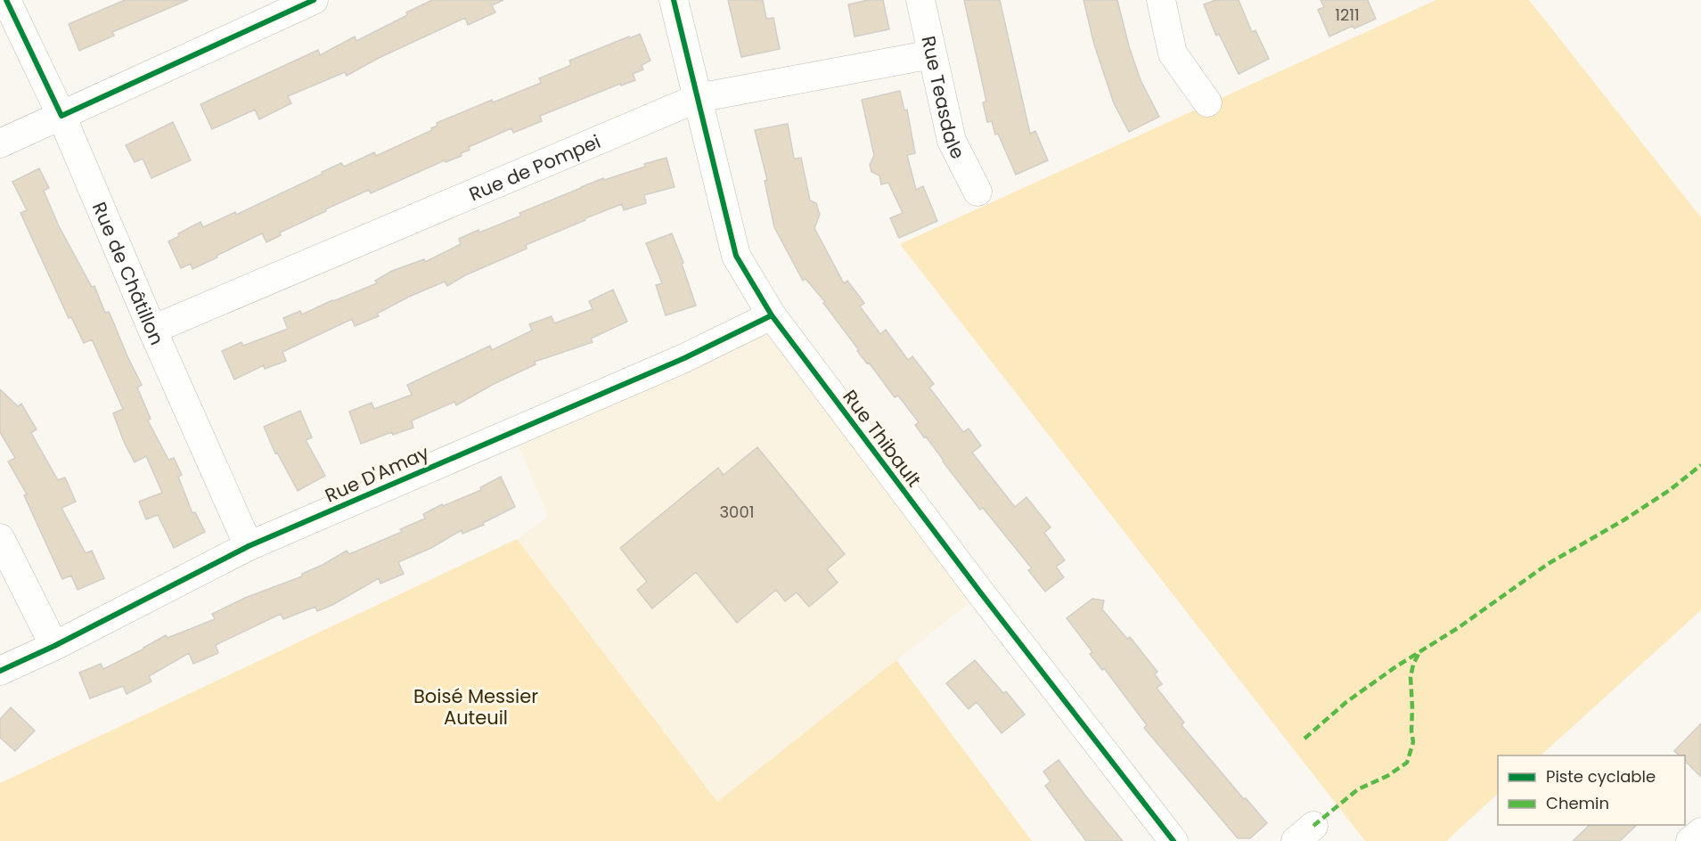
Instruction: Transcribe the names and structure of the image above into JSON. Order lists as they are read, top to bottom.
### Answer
{
  "streets": {
    "street": [
      "Rue Teasdale",
      "Rue de Pompei",
      "Rue de Châtillon",
      "Rue Thibault",
      "Rue D'Amay"
    ]
  },
  "crossings": [
    ["Rue Teasdale", "Rue de Pompei"],
    ["Rue de Pompei", "Rue de Châtillon"],
    ["Rue de Pompei", "Rue Thibault"],
    ["Rue de Châtillon", "Rue D'Amay"],
    ["Rue Thibault", "Rue D'Amay"]
  ],
  "parks": ["Boisé Messier Auteuil"],
  "house_numbers": ["1211", "3001"],
  "legend": ["Piste cyclable", "Chemin"]
}
